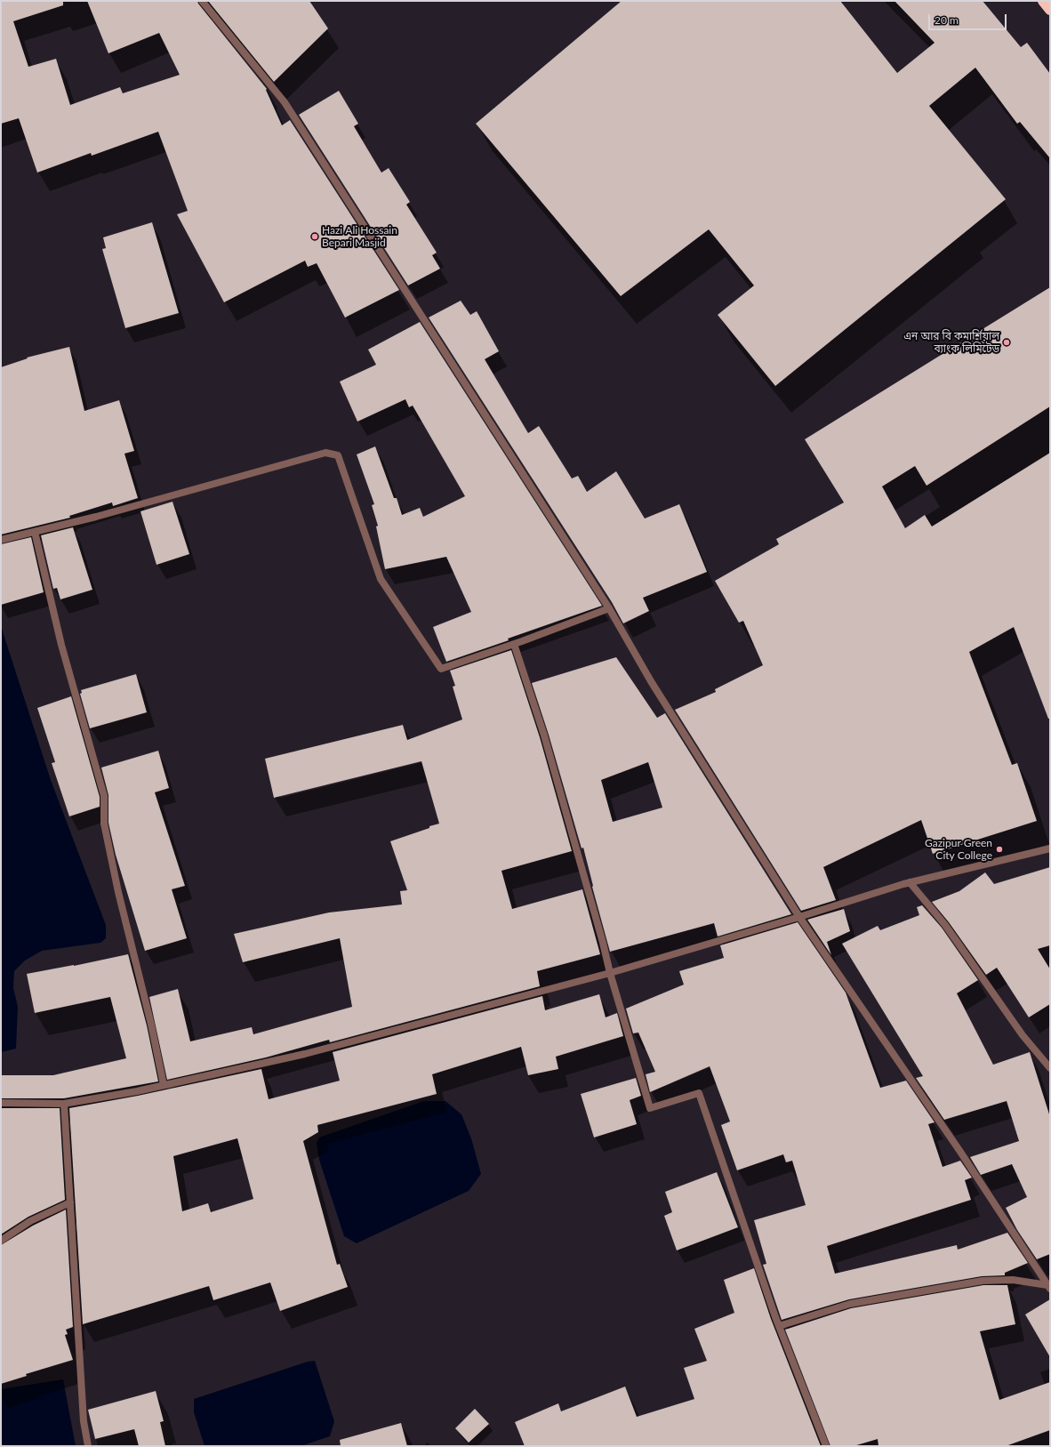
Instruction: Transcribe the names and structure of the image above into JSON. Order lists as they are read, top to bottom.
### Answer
{
  "places": ["Hazi Ali Hossain Bepari Masjid", "এন আর বি কমার্শিয়াল ব্যাংক লিমিটেড", "Gazipur Green City College"],
  "scale_bar": "20 m"
}
